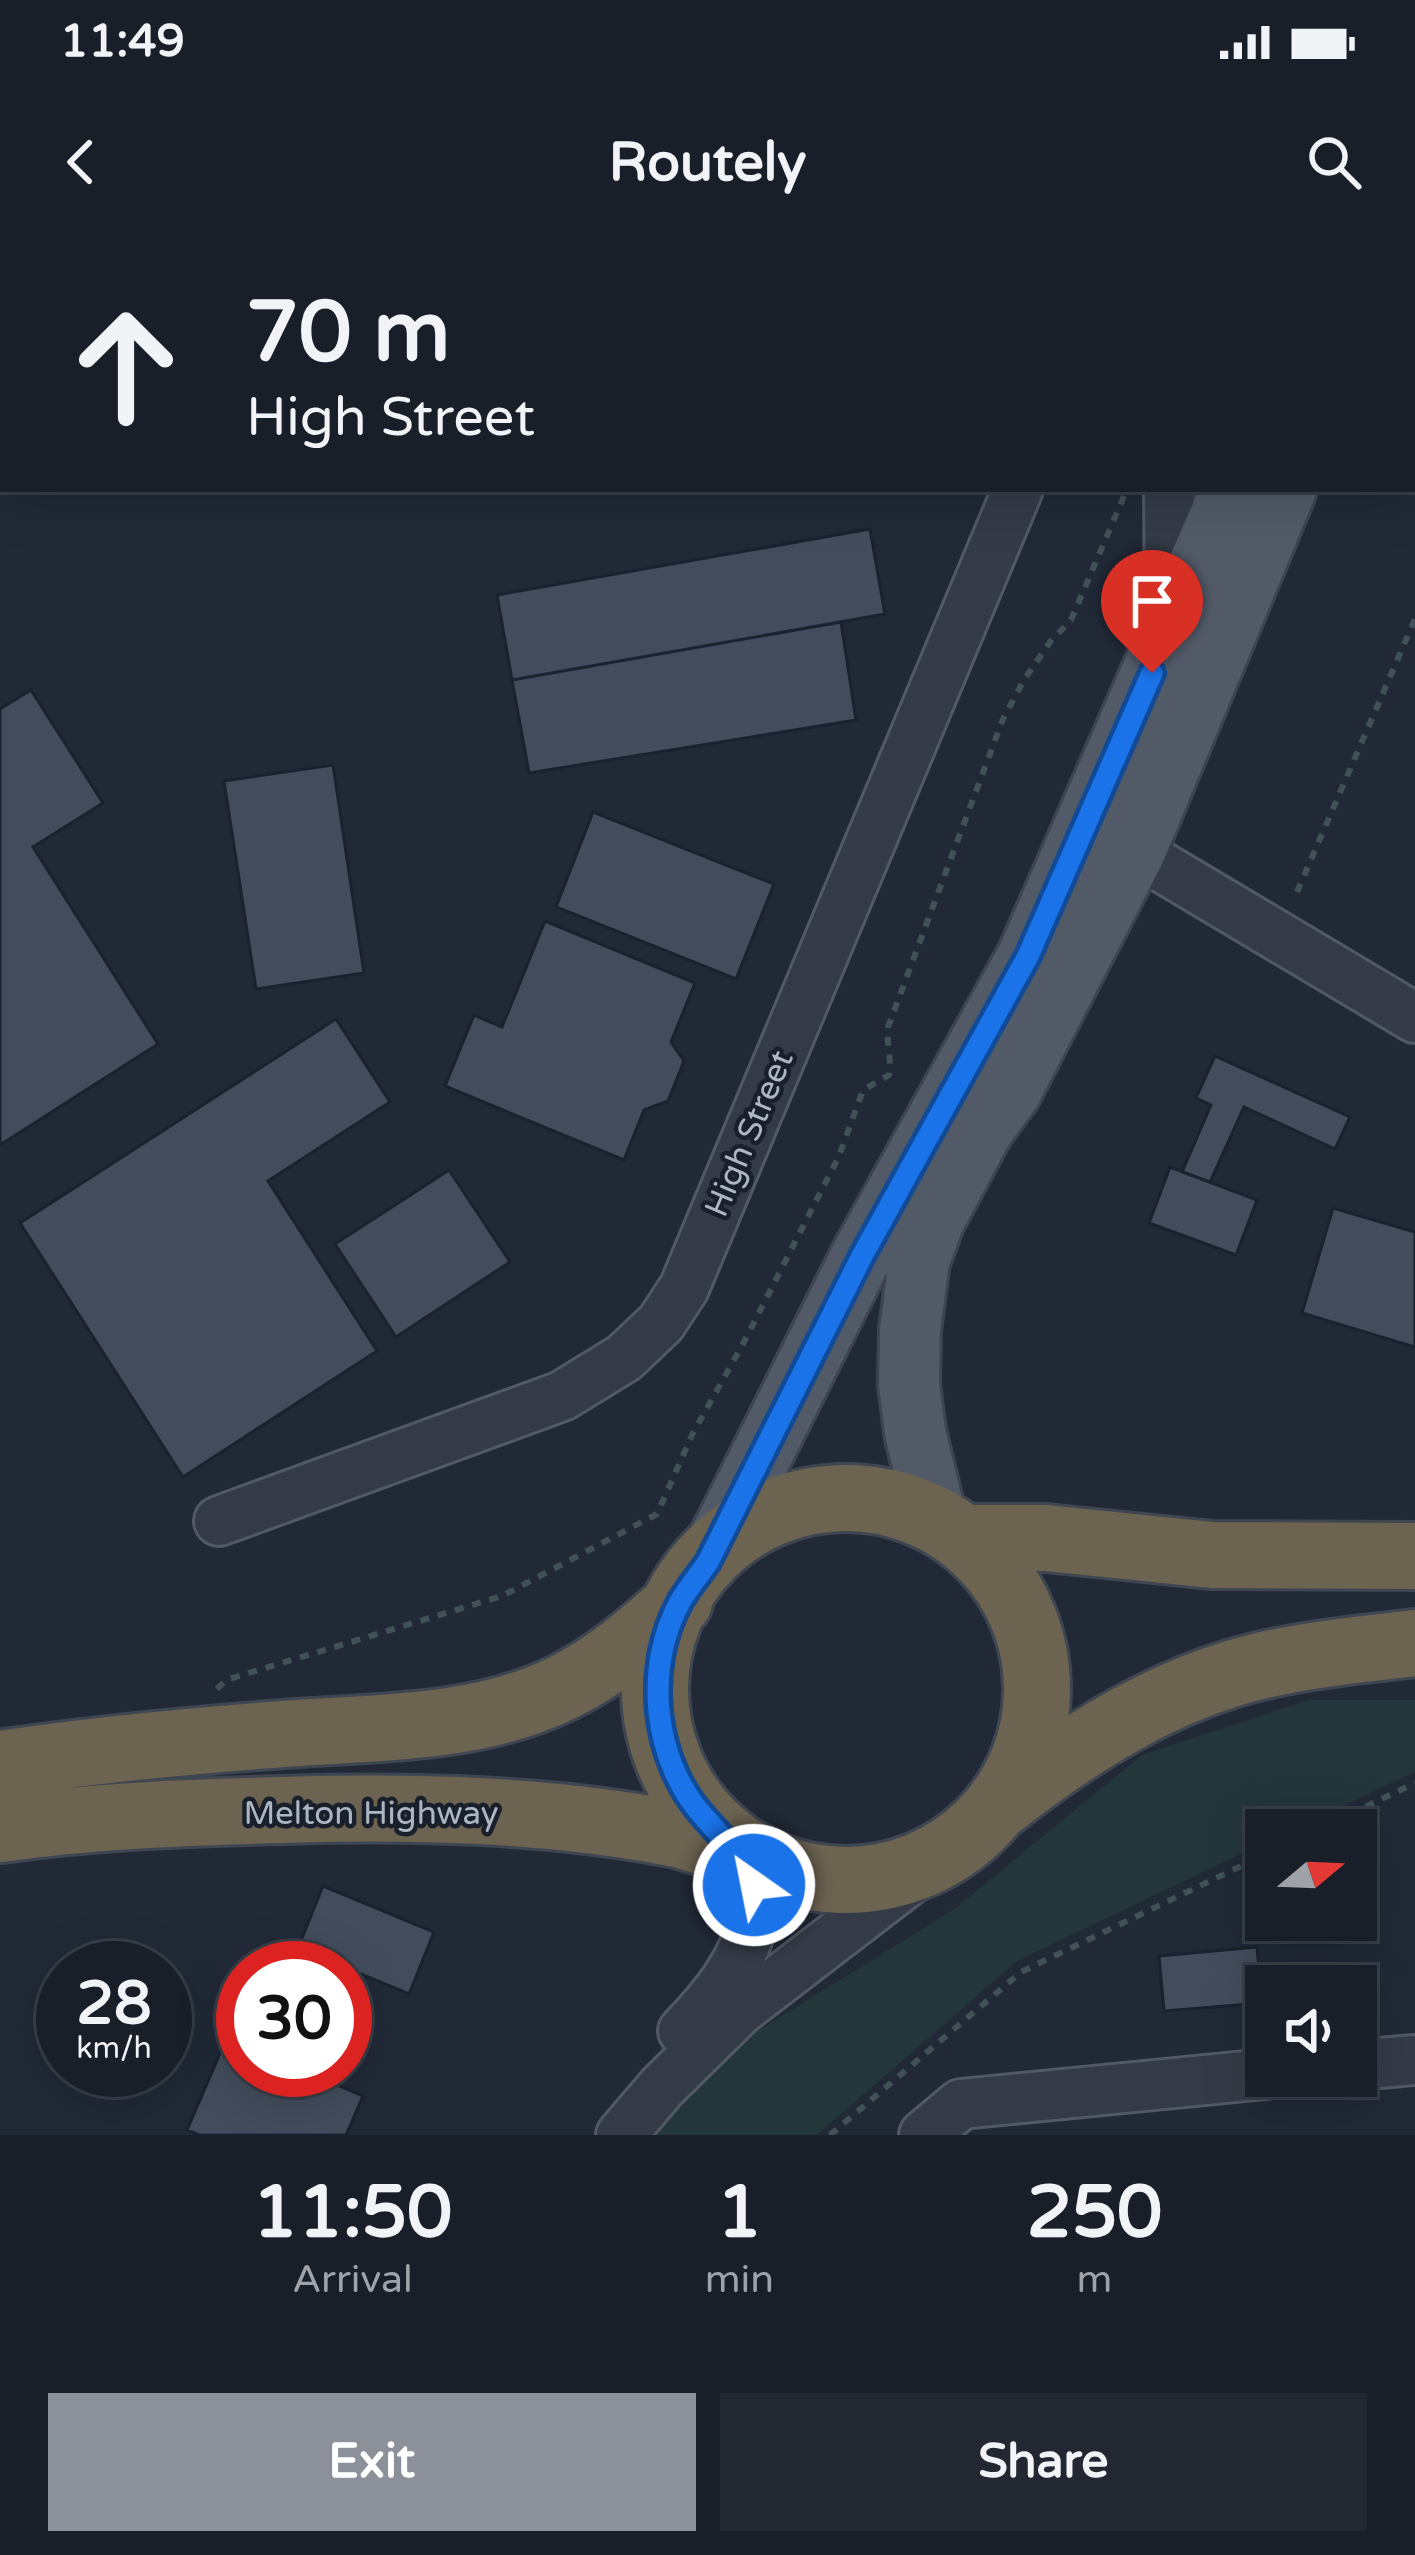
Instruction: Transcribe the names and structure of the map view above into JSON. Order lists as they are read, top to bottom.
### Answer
{
  "streets": {
    "highway": ["Melton Highway"],
    "street": ["High Street"]
  },
  "north": "right",
  "page": {
    "status": "11:49",
    "header": "Routely",
    "turn": ["70 m", "High Street"],
    "speed": "28 km/h",
    "limit": "30",
    "eta": [
      "11:50",
      "Arrival",
      "1",
      "min",
      "250",
      "m"
    ],
    "buttons": ["Exit", "Share"]
  }
}
